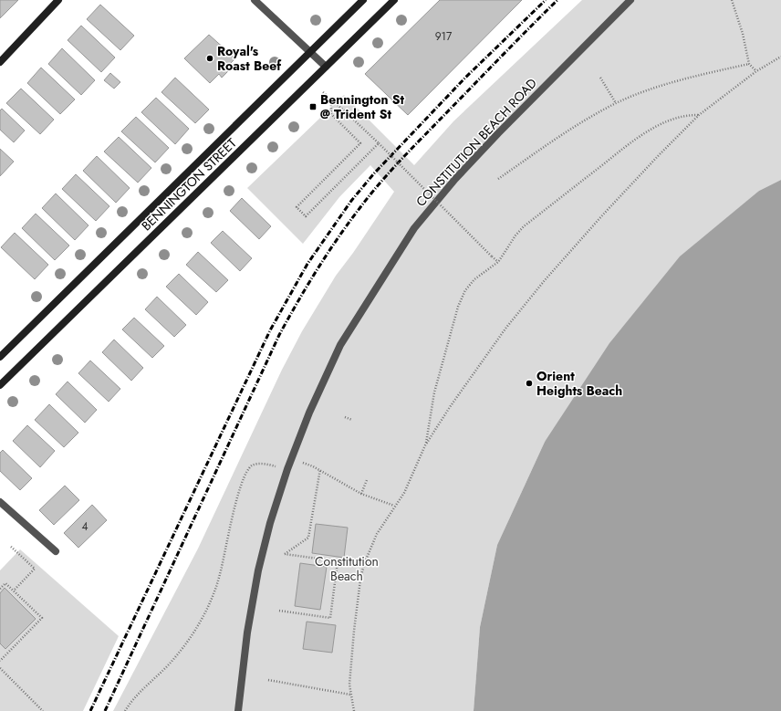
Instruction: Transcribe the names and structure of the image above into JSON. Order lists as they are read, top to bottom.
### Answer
{
  "streets": {
    "main road": ["BENNINGTON STREET"],
    "street": ["CONSTITUTION BEACH ROAD"]
  },
  "parks": ["Constitution Beach"],
  "places": {
    "other": ["Royal's Roast Beef", "Orient Heights Beach"],
    "transit": ["Bennington St @ Trident St"]
  },
  "house_numbers": ["917", "4"]
}
